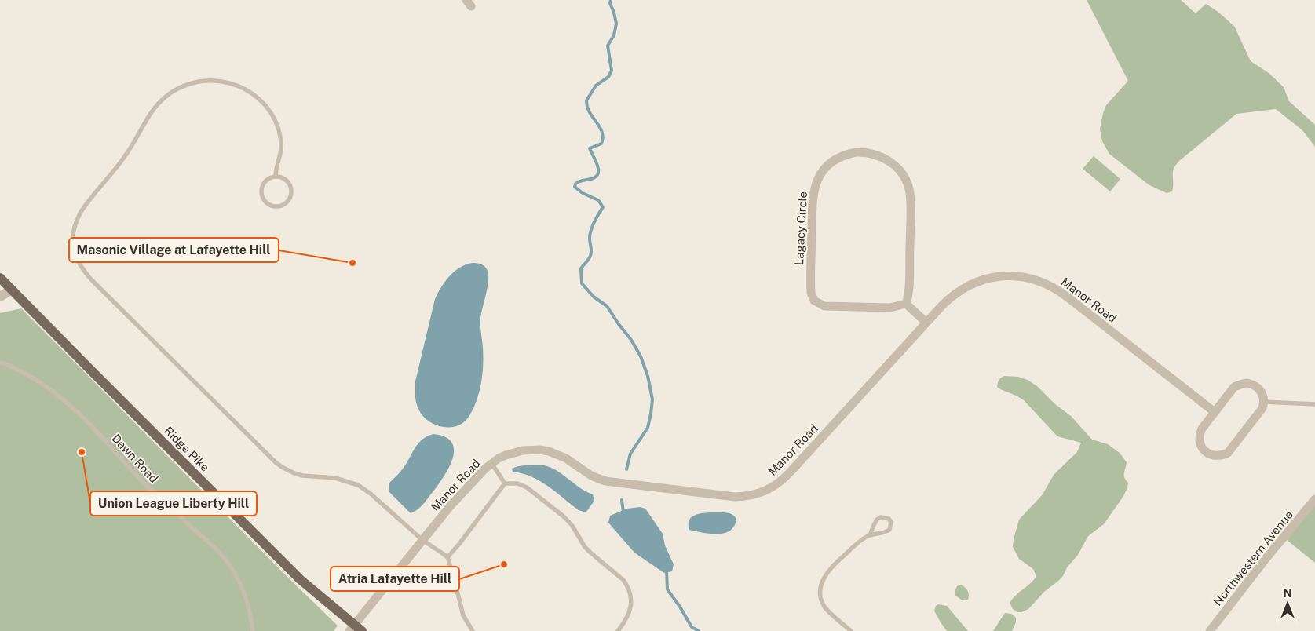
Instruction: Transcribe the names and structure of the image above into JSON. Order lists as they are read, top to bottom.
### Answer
{
  "streets": {
    "main road": ["Ridge Pike"],
    "street": ["Lagacy Circle", "Manor Road", "Northwestern Avenue"],
    "lane": ["Dawn Road"]
  },
  "crossings": [
    ["Manor Road", "Ridge Pike"]
  ],
  "places": ["Masonic Village at Lafayette Hill", "Union League Liberty Hill", "Atria Lafayette Hill"],
  "north": "top"
}
